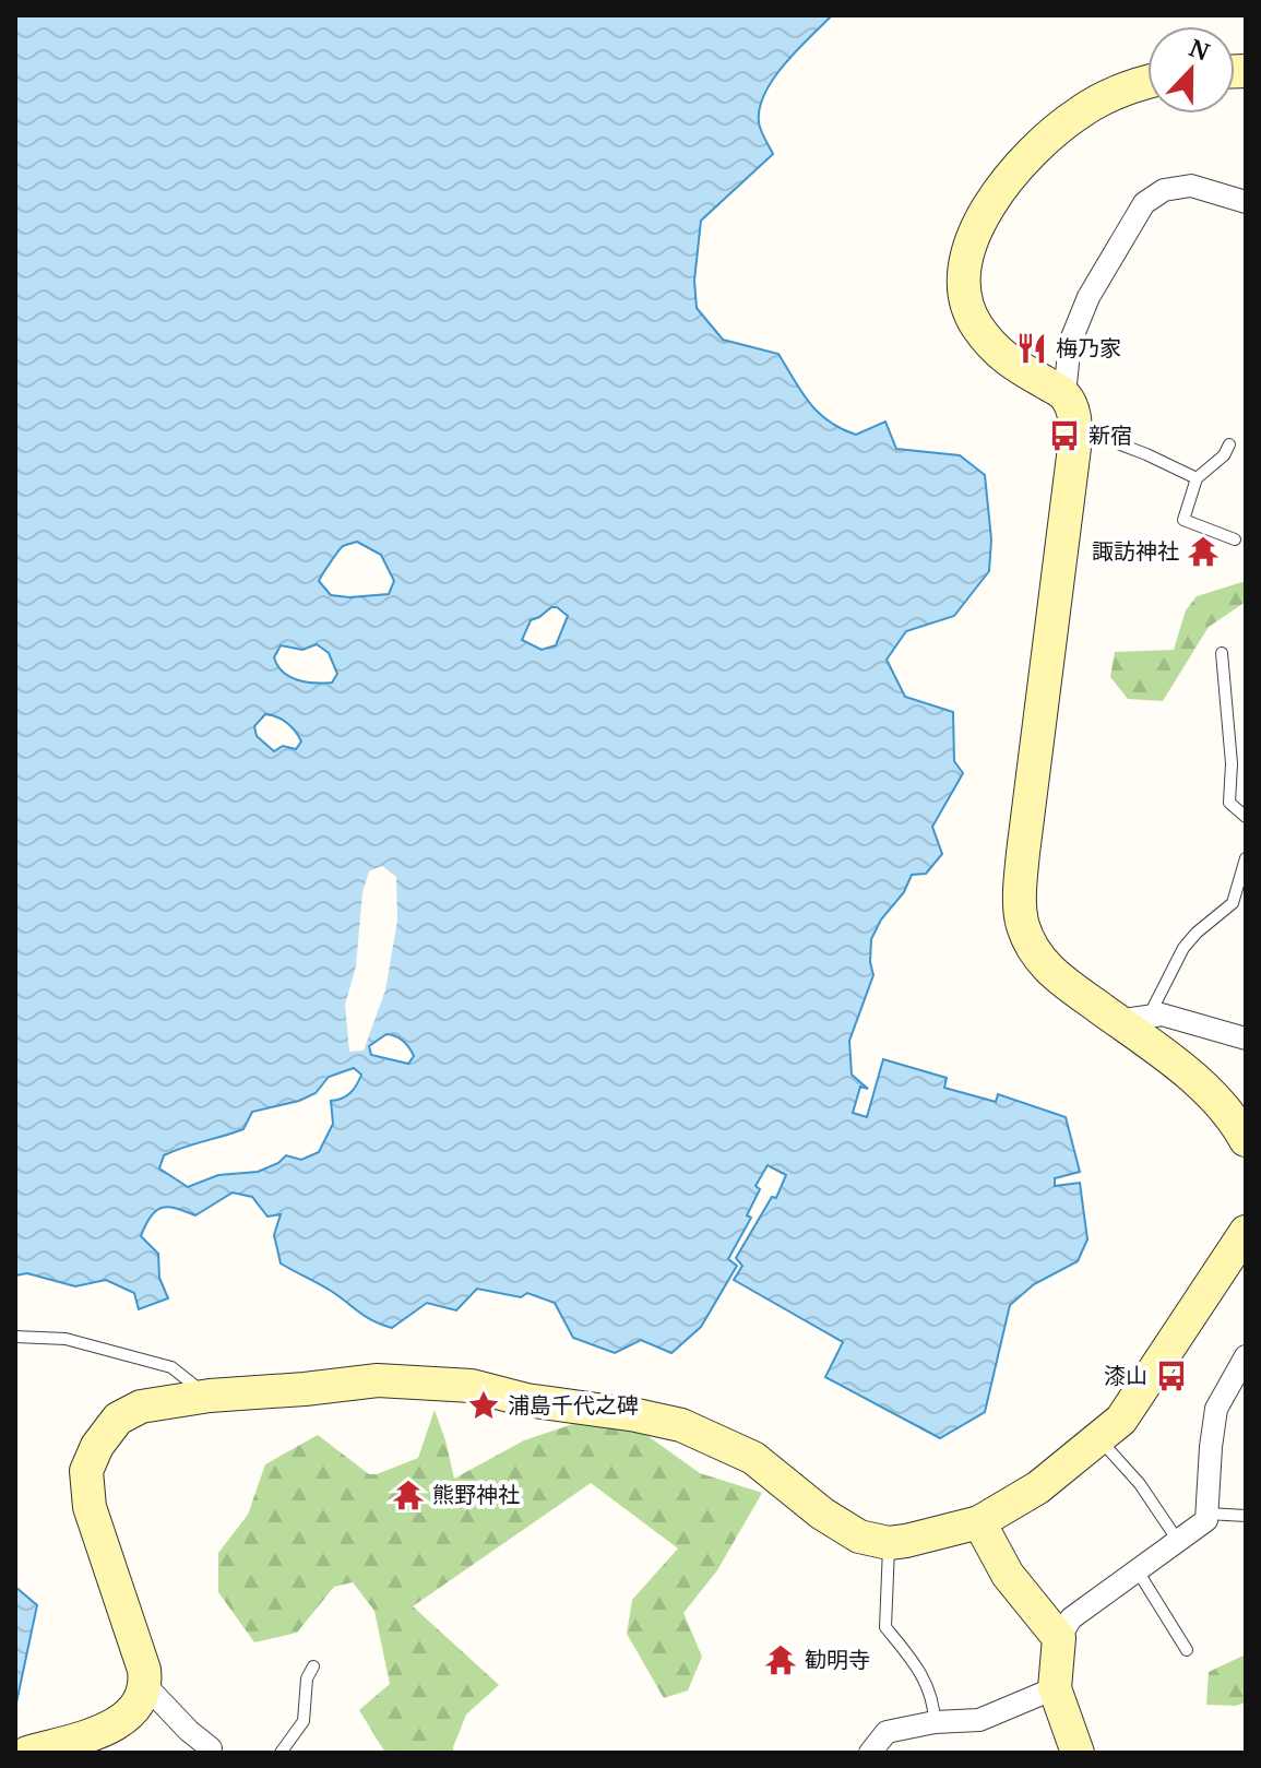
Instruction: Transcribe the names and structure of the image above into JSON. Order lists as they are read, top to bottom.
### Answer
{
  "places": {
    "restaurant": ["梅乃家"],
    "bus stop": ["新宿", "漆山"],
    "temple": ["諏訪神社", "熊野神社", "勧明寺"],
    "place": ["浦島千代之碑"]
  },
  "north": "top"
}
